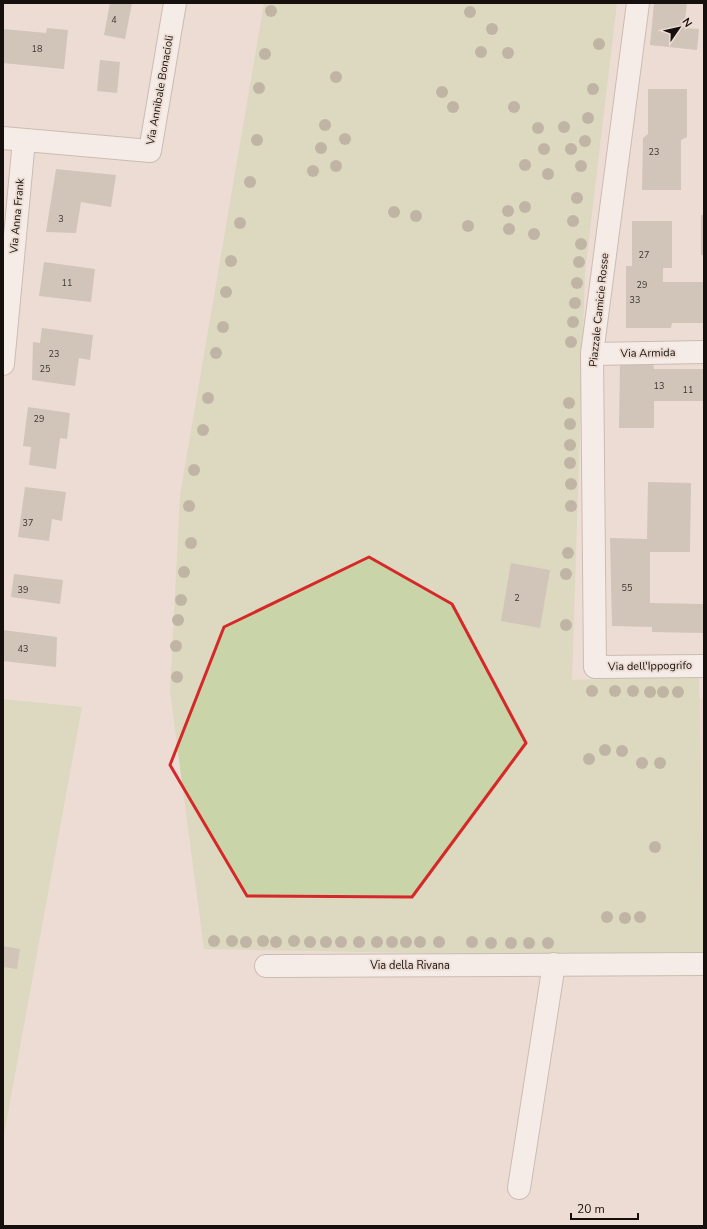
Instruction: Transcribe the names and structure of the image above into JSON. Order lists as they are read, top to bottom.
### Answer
{
  "streets": {
    "street": [
      "Via Annibale Bonacioli",
      "Via Anna Frank",
      "Piazzale Camicie Rosse",
      "Via Armida",
      "Via dell'Ippogrifo",
      "Via della Rivana"
    ]
  },
  "crossings": [
    ["Via Annibale Bonacioli", "Via Anna Frank"],
    ["Piazzale Camicie Rosse", "Via Armida"],
    ["Piazzale Camicie Rosse", "Via dell'Ippogrifo"]
  ],
  "house_numbers": [
    "4",
    "18",
    "23",
    "3",
    "27",
    "11",
    "29",
    "33",
    "23",
    "25",
    "13",
    "11",
    "29",
    "37",
    "55",
    "39",
    "2",
    "43"
  ],
  "scale_bar": "20 m",
  "north": "top right"
}
